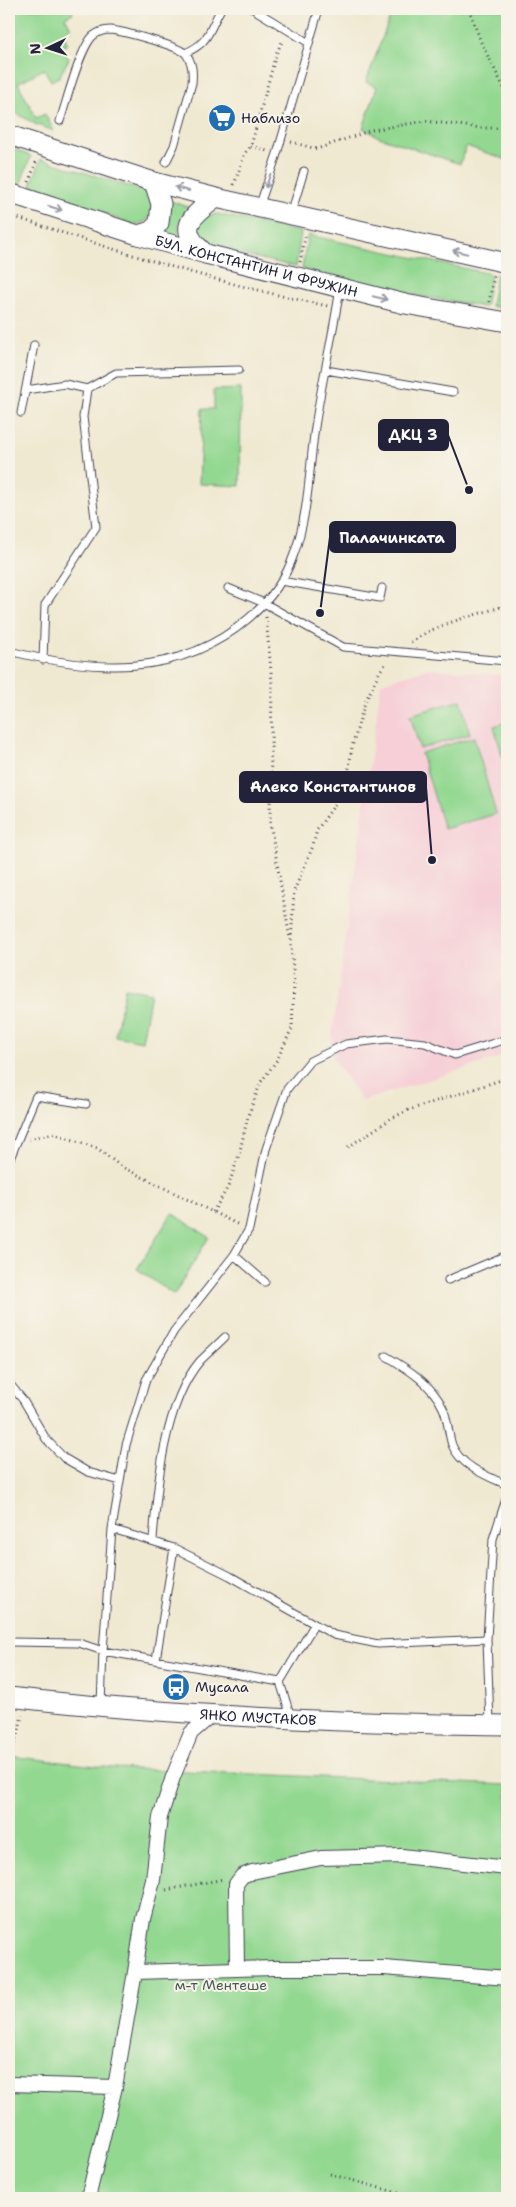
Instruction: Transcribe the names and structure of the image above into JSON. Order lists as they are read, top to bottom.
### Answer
{
  "streets": {
    "street": ["БУЛ. КОНСТАНТИН И ФРУЖИН", "ЯНКО МУСТАКОВ"]
  },
  "parks": ["м-т Ментeше"],
  "places": {
    "supermarket": ["Наблизо"],
    "other": ["ДКЦ 3", "Палачинката", "Алеко Константинов"],
    "bus stop": ["Мусала"]
  },
  "north": "left"
}
